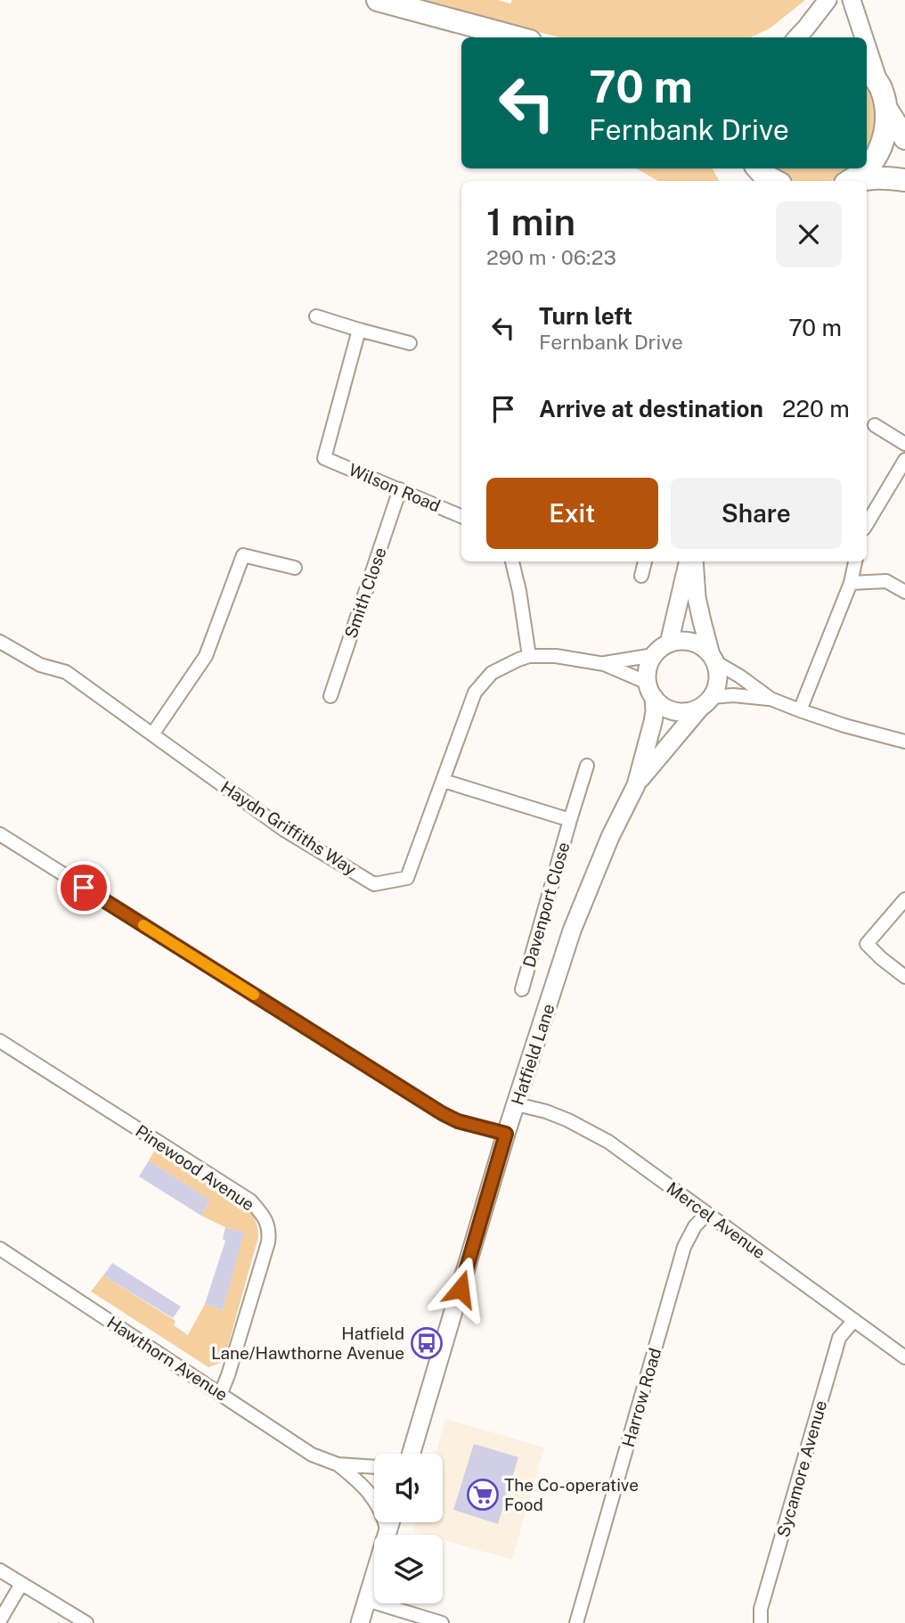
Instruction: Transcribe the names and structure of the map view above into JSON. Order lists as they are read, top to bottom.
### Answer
{
  "streets": {
    "street": [
      "Wilson Road",
      "Smith Close",
      "Haydn Griffiths Way",
      "Davenport Close",
      "Hatfield Lane",
      "Pinewood Avenue",
      "Mercel Avenue",
      "Hawthorn Avenue",
      "Harrow Road",
      "Sycamore Avenue"
    ]
  },
  "crossings": [
    ["Wilson Road", "Smith Close"],
    ["Haydn Griffiths Way", "Davenport Close"],
    ["Hatfield Lane", "Mercel Avenue"],
    ["Pinewood Avenue", "Hawthorn Avenue"],
    ["Mercel Avenue", "Harrow Road"],
    ["Mercel Avenue", "Sycamore Avenue"]
  ],
  "places": {
    "bus stop": ["Hatfield Lane/Hawthorne Avenue"],
    "supermarket": ["The Co-operative Food"]
  },
  "page": {
    "turn": ["70 m", "Fernbank Drive"],
    "heading": ["1 min", "290 m · 06:23"],
    "list": [
      {
        "name": "Turn left",
        "note": "Fernbank Drive",
        "value": "70 m"
      },
      {
        "name": "Arrive at destination",
        "value": "220 m"
      }
    ],
    "buttons": ["Exit", "Share"]
  }
}
